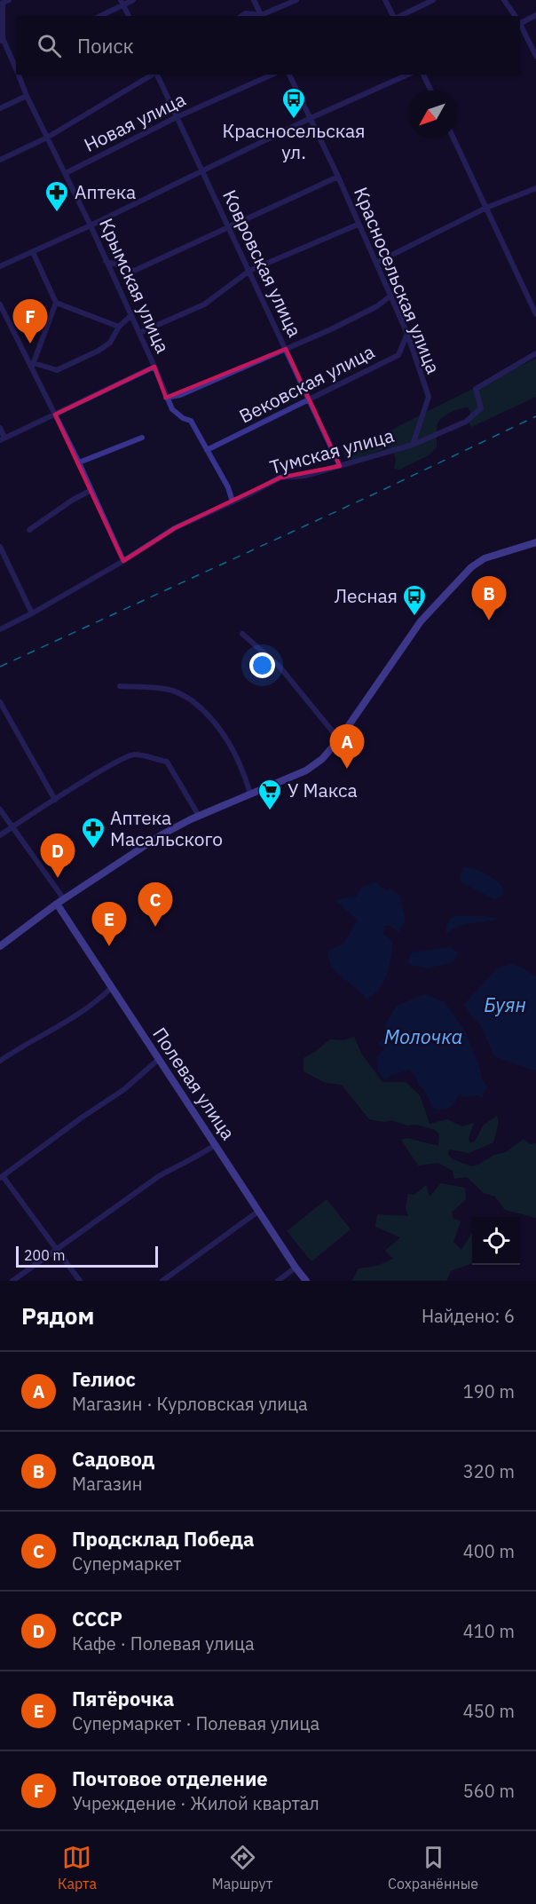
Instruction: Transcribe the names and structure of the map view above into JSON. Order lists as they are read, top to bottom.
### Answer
{
  "streets": {
    "main road": ["Полевая улица"],
    "street": [
      "Новая улица",
      "Ковровская улица",
      "Красносельская улица",
      "Крымская улица",
      "Вековская улица",
      "Тумская улица"
    ]
  },
  "crossings": [
    ["Новая улица", "Ковровская улица"],
    ["Новая улица", "Крымская улица"],
    ["Ковровская улица", "Вековская улица"],
    ["Ковровская улица", "Тумская улица"],
    ["Красносельская улица", "Вековская улица"],
    ["Красносельская улица", "Тумская улица"],
    ["Крымская улица", "Вековская улица"],
    ["Крымская улица", "Тумская улица"]
  ],
  "water": ["Буян", "Молочка"],
  "places": {
    "bus stop": ["Красносельская ул.", "Лесная"],
    "pharmacy": ["Аптека", "Аптека Масальского"],
    "supermarket": ["У Макса"]
  },
  "scale_bar": "200 m",
  "north": "bottom left",
  "page": {
    "search": "Поиск",
    "pins": [
      "F",
      "B",
      "A",
      "D",
      "C",
      "E"
    ],
    "scale": "200 m",
    "heading": ["Рядом", "Найдено: 6"],
    "list": [
      {
        "mark": "A",
        "name": "Гелиос",
        "note": "Магазин · Курловская улица",
        "value": "190 m"
      },
      {
        "mark": "B",
        "name": "Садовод",
        "note": "Магазин",
        "value": "320 m"
      },
      {
        "mark": "C",
        "name": "Продсклад Победа",
        "note": "Супермаркет",
        "value": "400 m"
      },
      {
        "mark": "D",
        "name": "СССР",
        "note": "Кафе · Полевая улица",
        "value": "410 m"
      },
      {
        "mark": "E",
        "name": "Пятёрочка",
        "note": "Супермаркет · Полевая улица",
        "value": "450 m"
      },
      {
        "mark": "F",
        "name": "Почтовое отделение",
        "note": "Учреждение · Жилой квартал",
        "value": "560 m"
      }
    ],
    "nav": ["Карта", "Маршрут", "Сохранённые"]
  }
}
